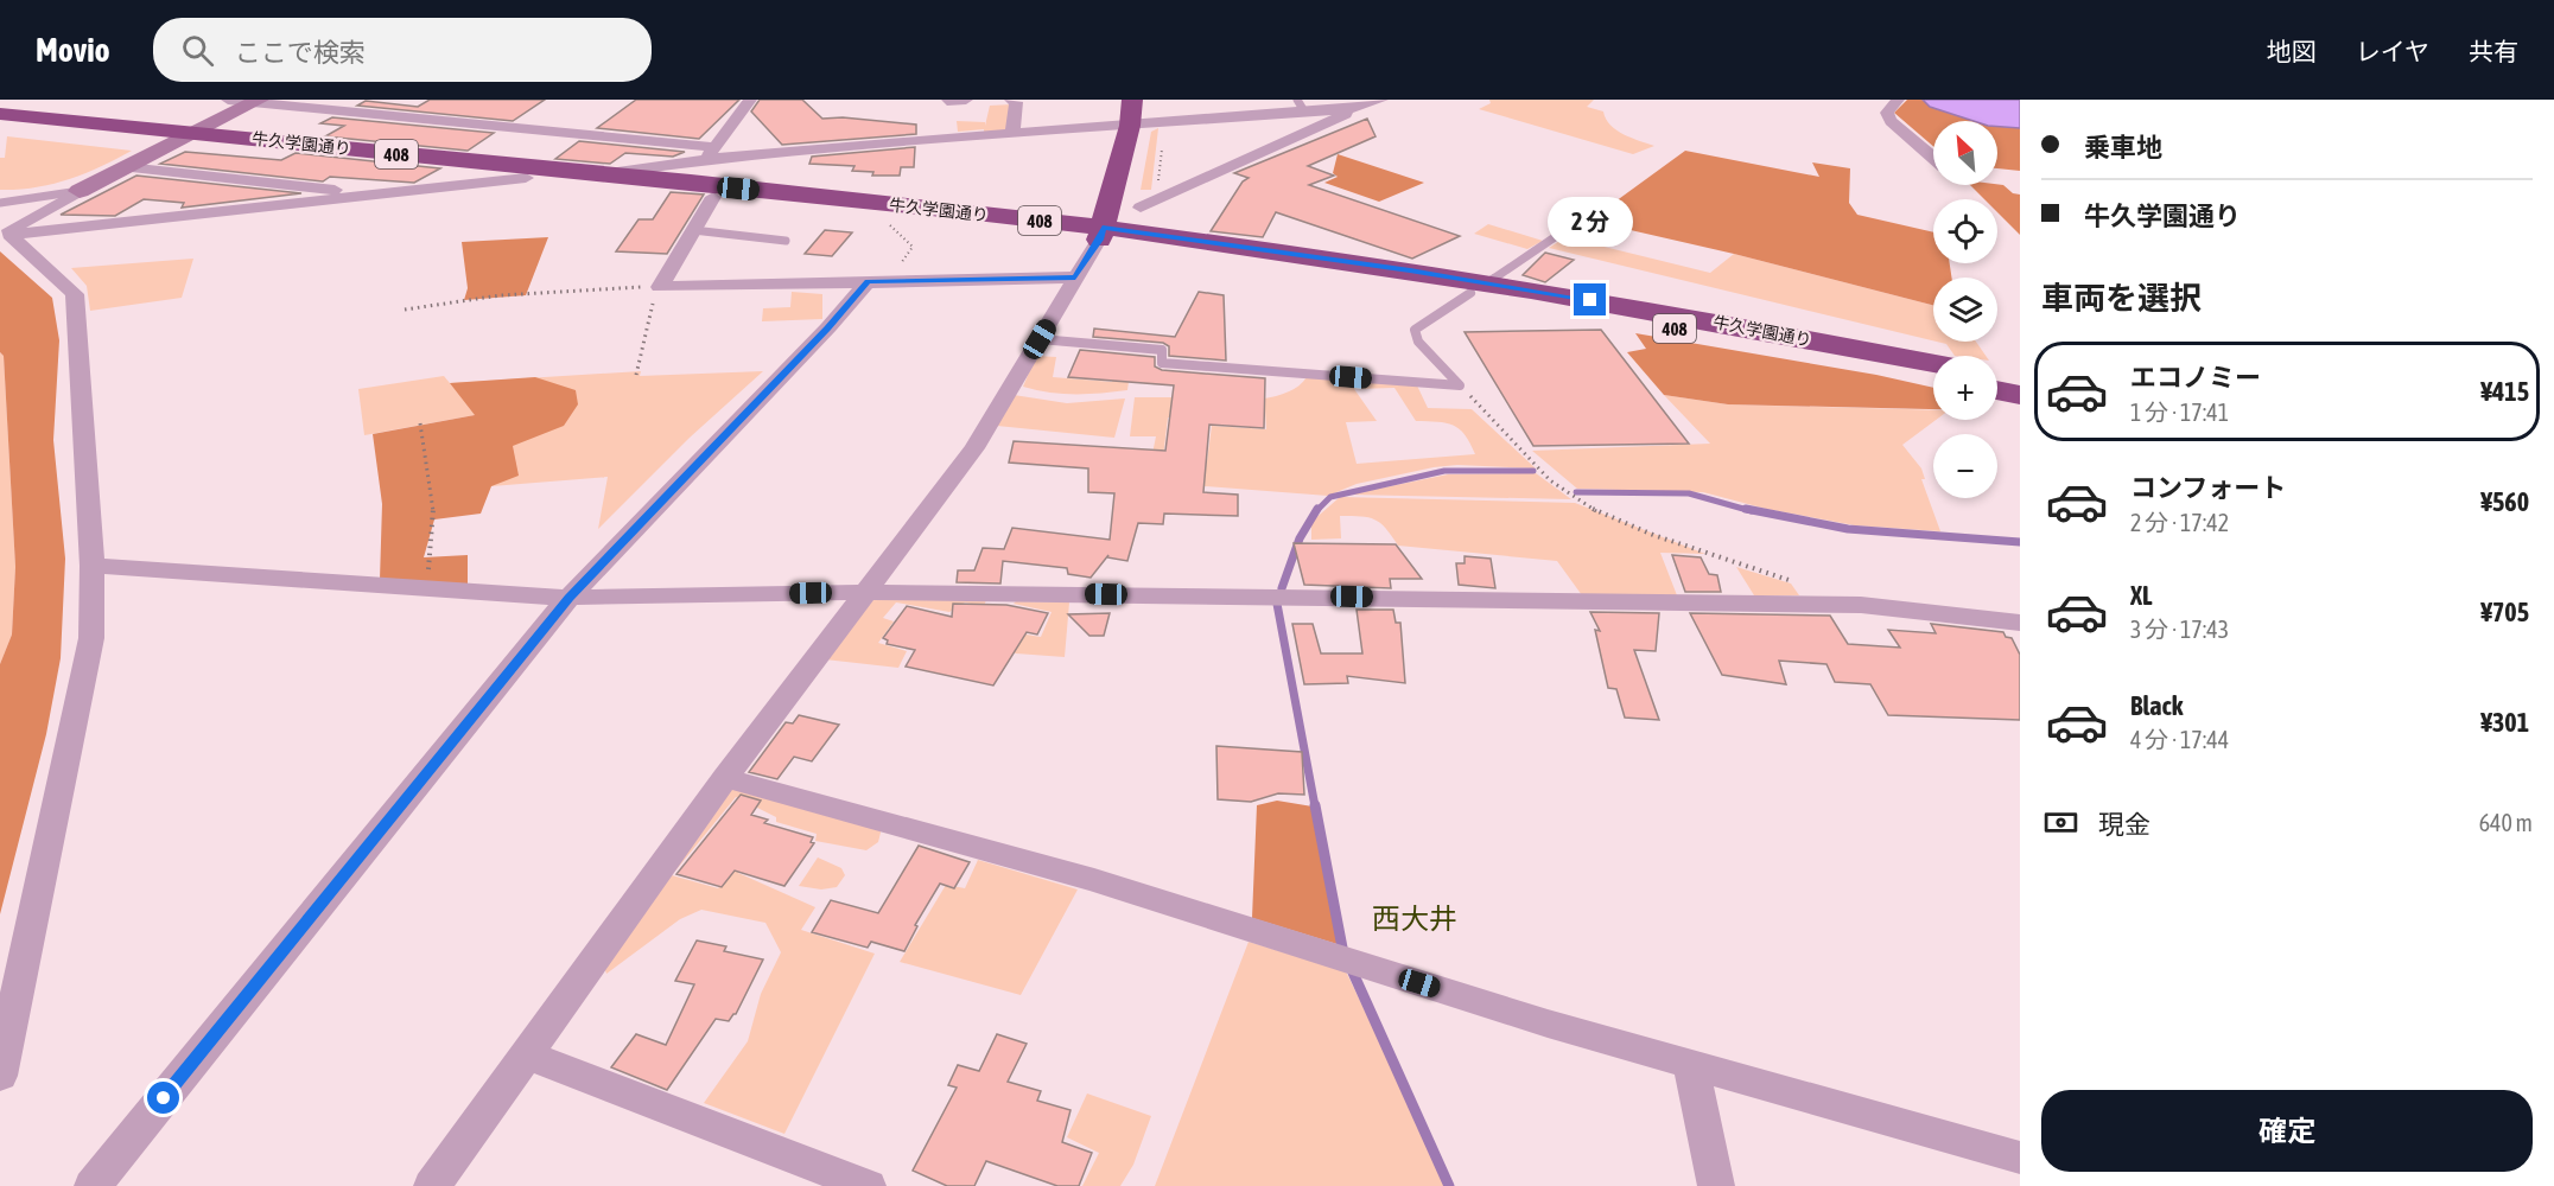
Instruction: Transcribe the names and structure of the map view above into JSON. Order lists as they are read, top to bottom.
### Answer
{
  "streets": {
    "highway": ["牛久学園通り", "408"]
  },
  "districts": ["西大井"],
  "north": "top left",
  "page": {
    "header": "Movio",
    "search": "ここで検索",
    "nav": ["地図", "レイヤ", "共有"],
    "banner": ["乗車地", "牛久学園通り"],
    "map_buttons": ["+", "−"],
    "bubble": "2 分",
    "heading": "車両を選択",
    "list": [
      {
        "name": "エコノミー",
        "note": "1 分 · 17:41",
        "value": "¥415"
      },
      {
        "name": "コンフォート",
        "note": "2 分 · 17:42",
        "value": "¥560"
      },
      {
        "name": "XL",
        "note": "3 分 · 17:43",
        "value": "¥705"
      },
      {
        "name": "Black",
        "note": "4 分 · 17:44",
        "value": "¥301"
      }
    ],
    "pay": ["現金", "640 m"],
    "buttons": "確定"
  }
}
